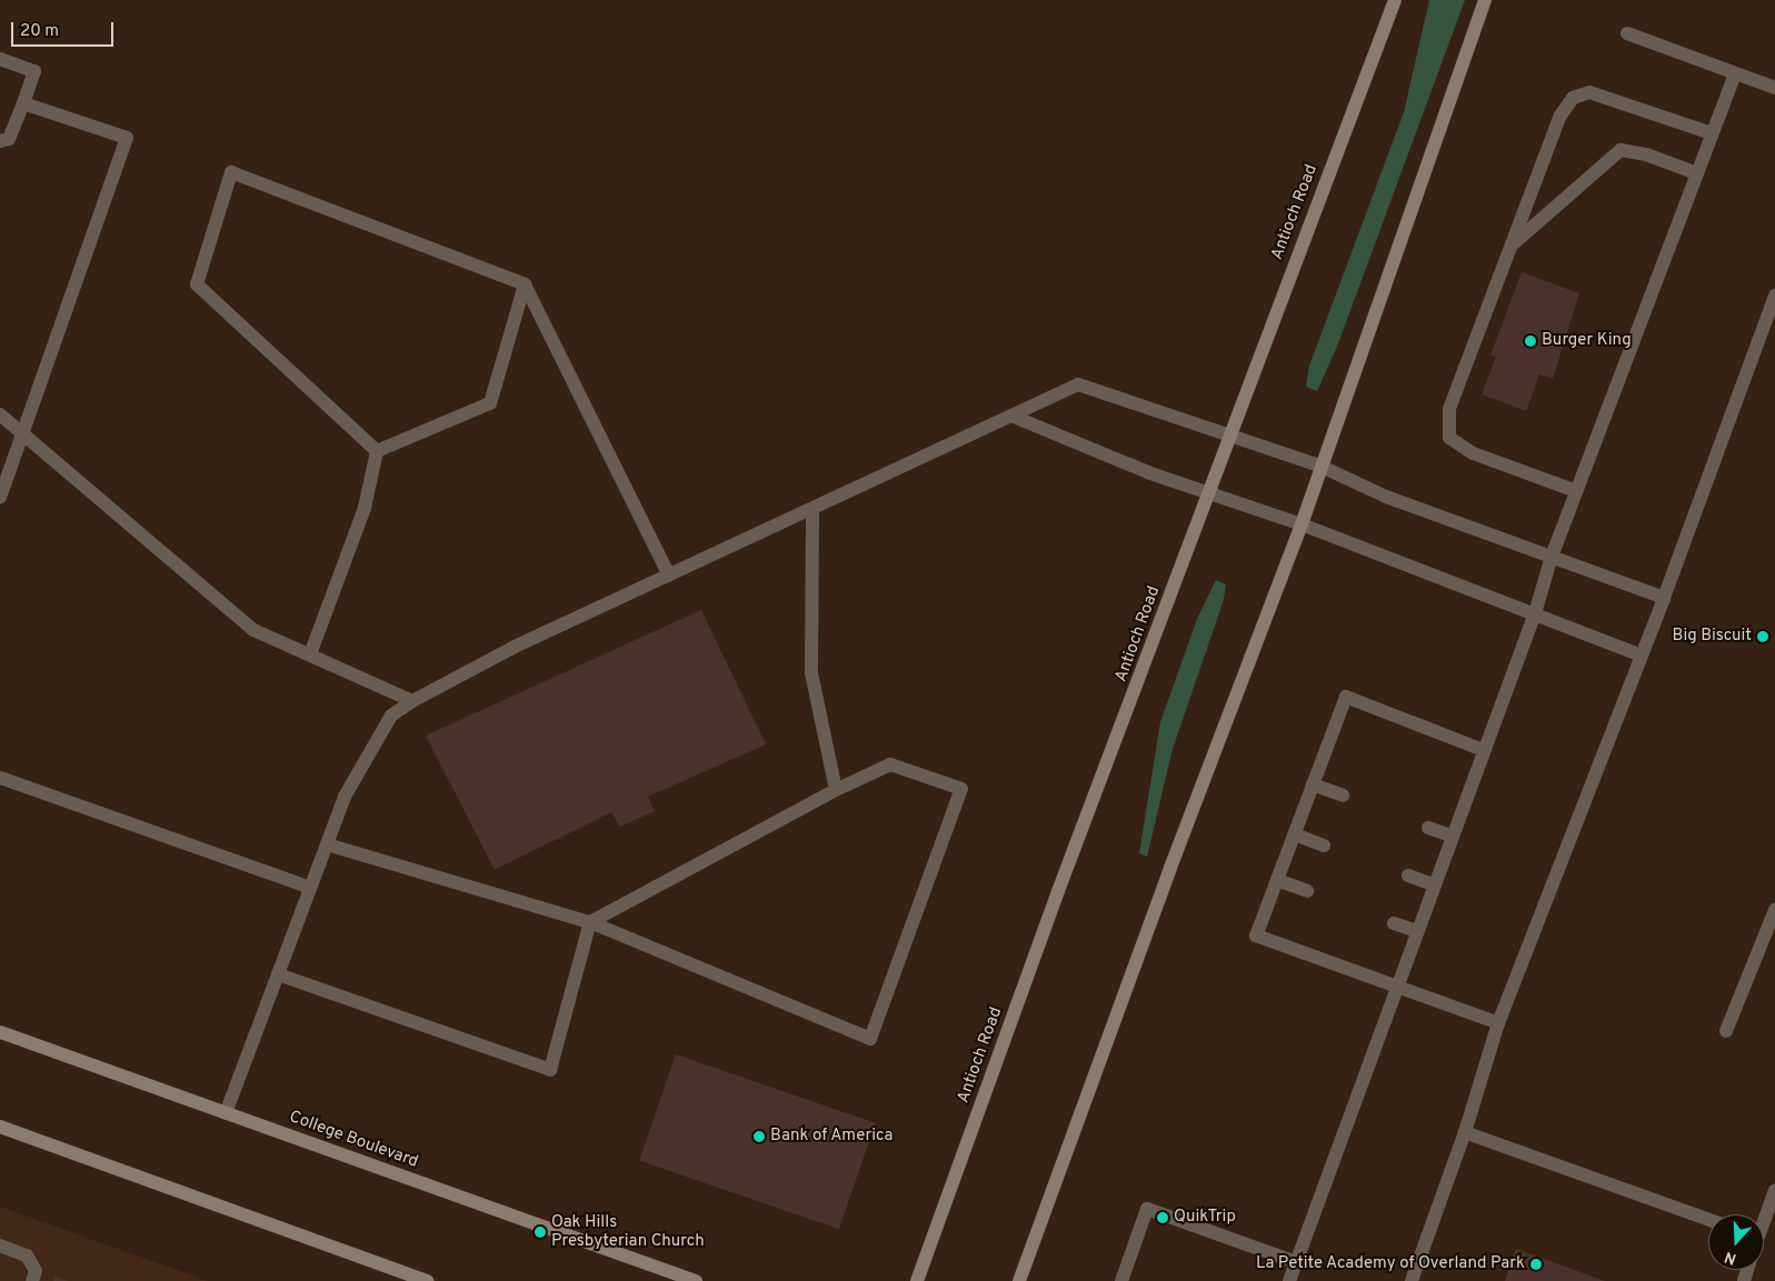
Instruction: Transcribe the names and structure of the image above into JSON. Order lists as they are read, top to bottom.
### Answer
{
  "streets": {
    "main road": ["Antioch Road", "College Boulevard"]
  },
  "places": [
    "Burger King",
    "Big Biscuit",
    "Bank of America",
    "QuikTrip",
    "Oak Hills Presbyterian Church",
    "La Petite Academy of Overland Park"
  ],
  "scale_bar": "20 m",
  "north": "bottom"
}
